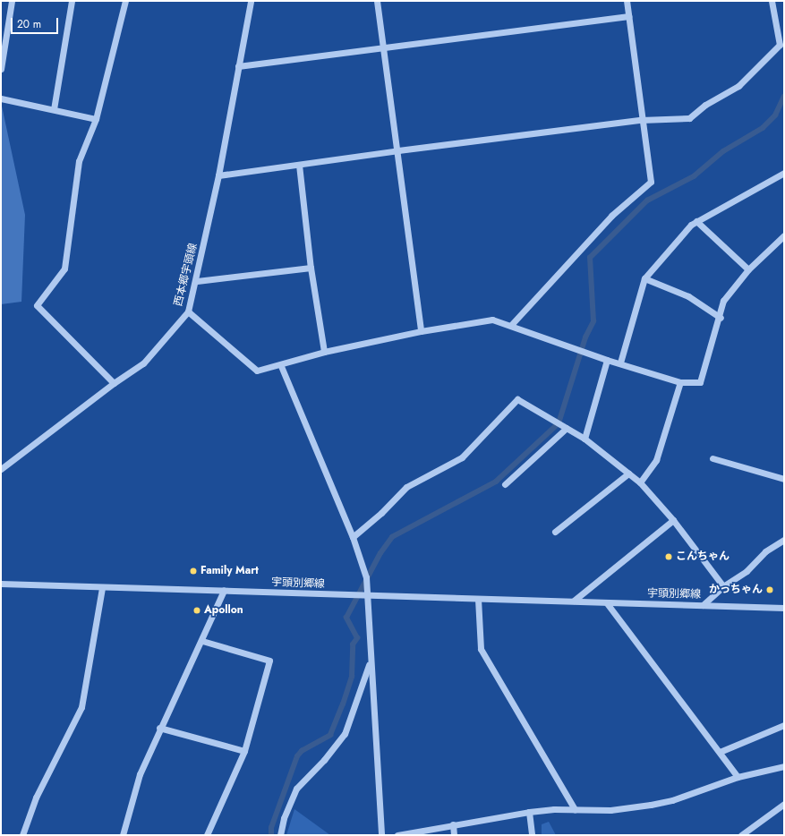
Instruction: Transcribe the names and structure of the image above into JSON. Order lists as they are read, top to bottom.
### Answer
{
  "streets": {
    "street": ["西本郷宇頭線", "宇頭別郷線"]
  },
  "places": [
    "こんちゃん",
    "Family Mart",
    "かっちゃん",
    "Apollon"
  ],
  "scale_bar": "20 m"
}
